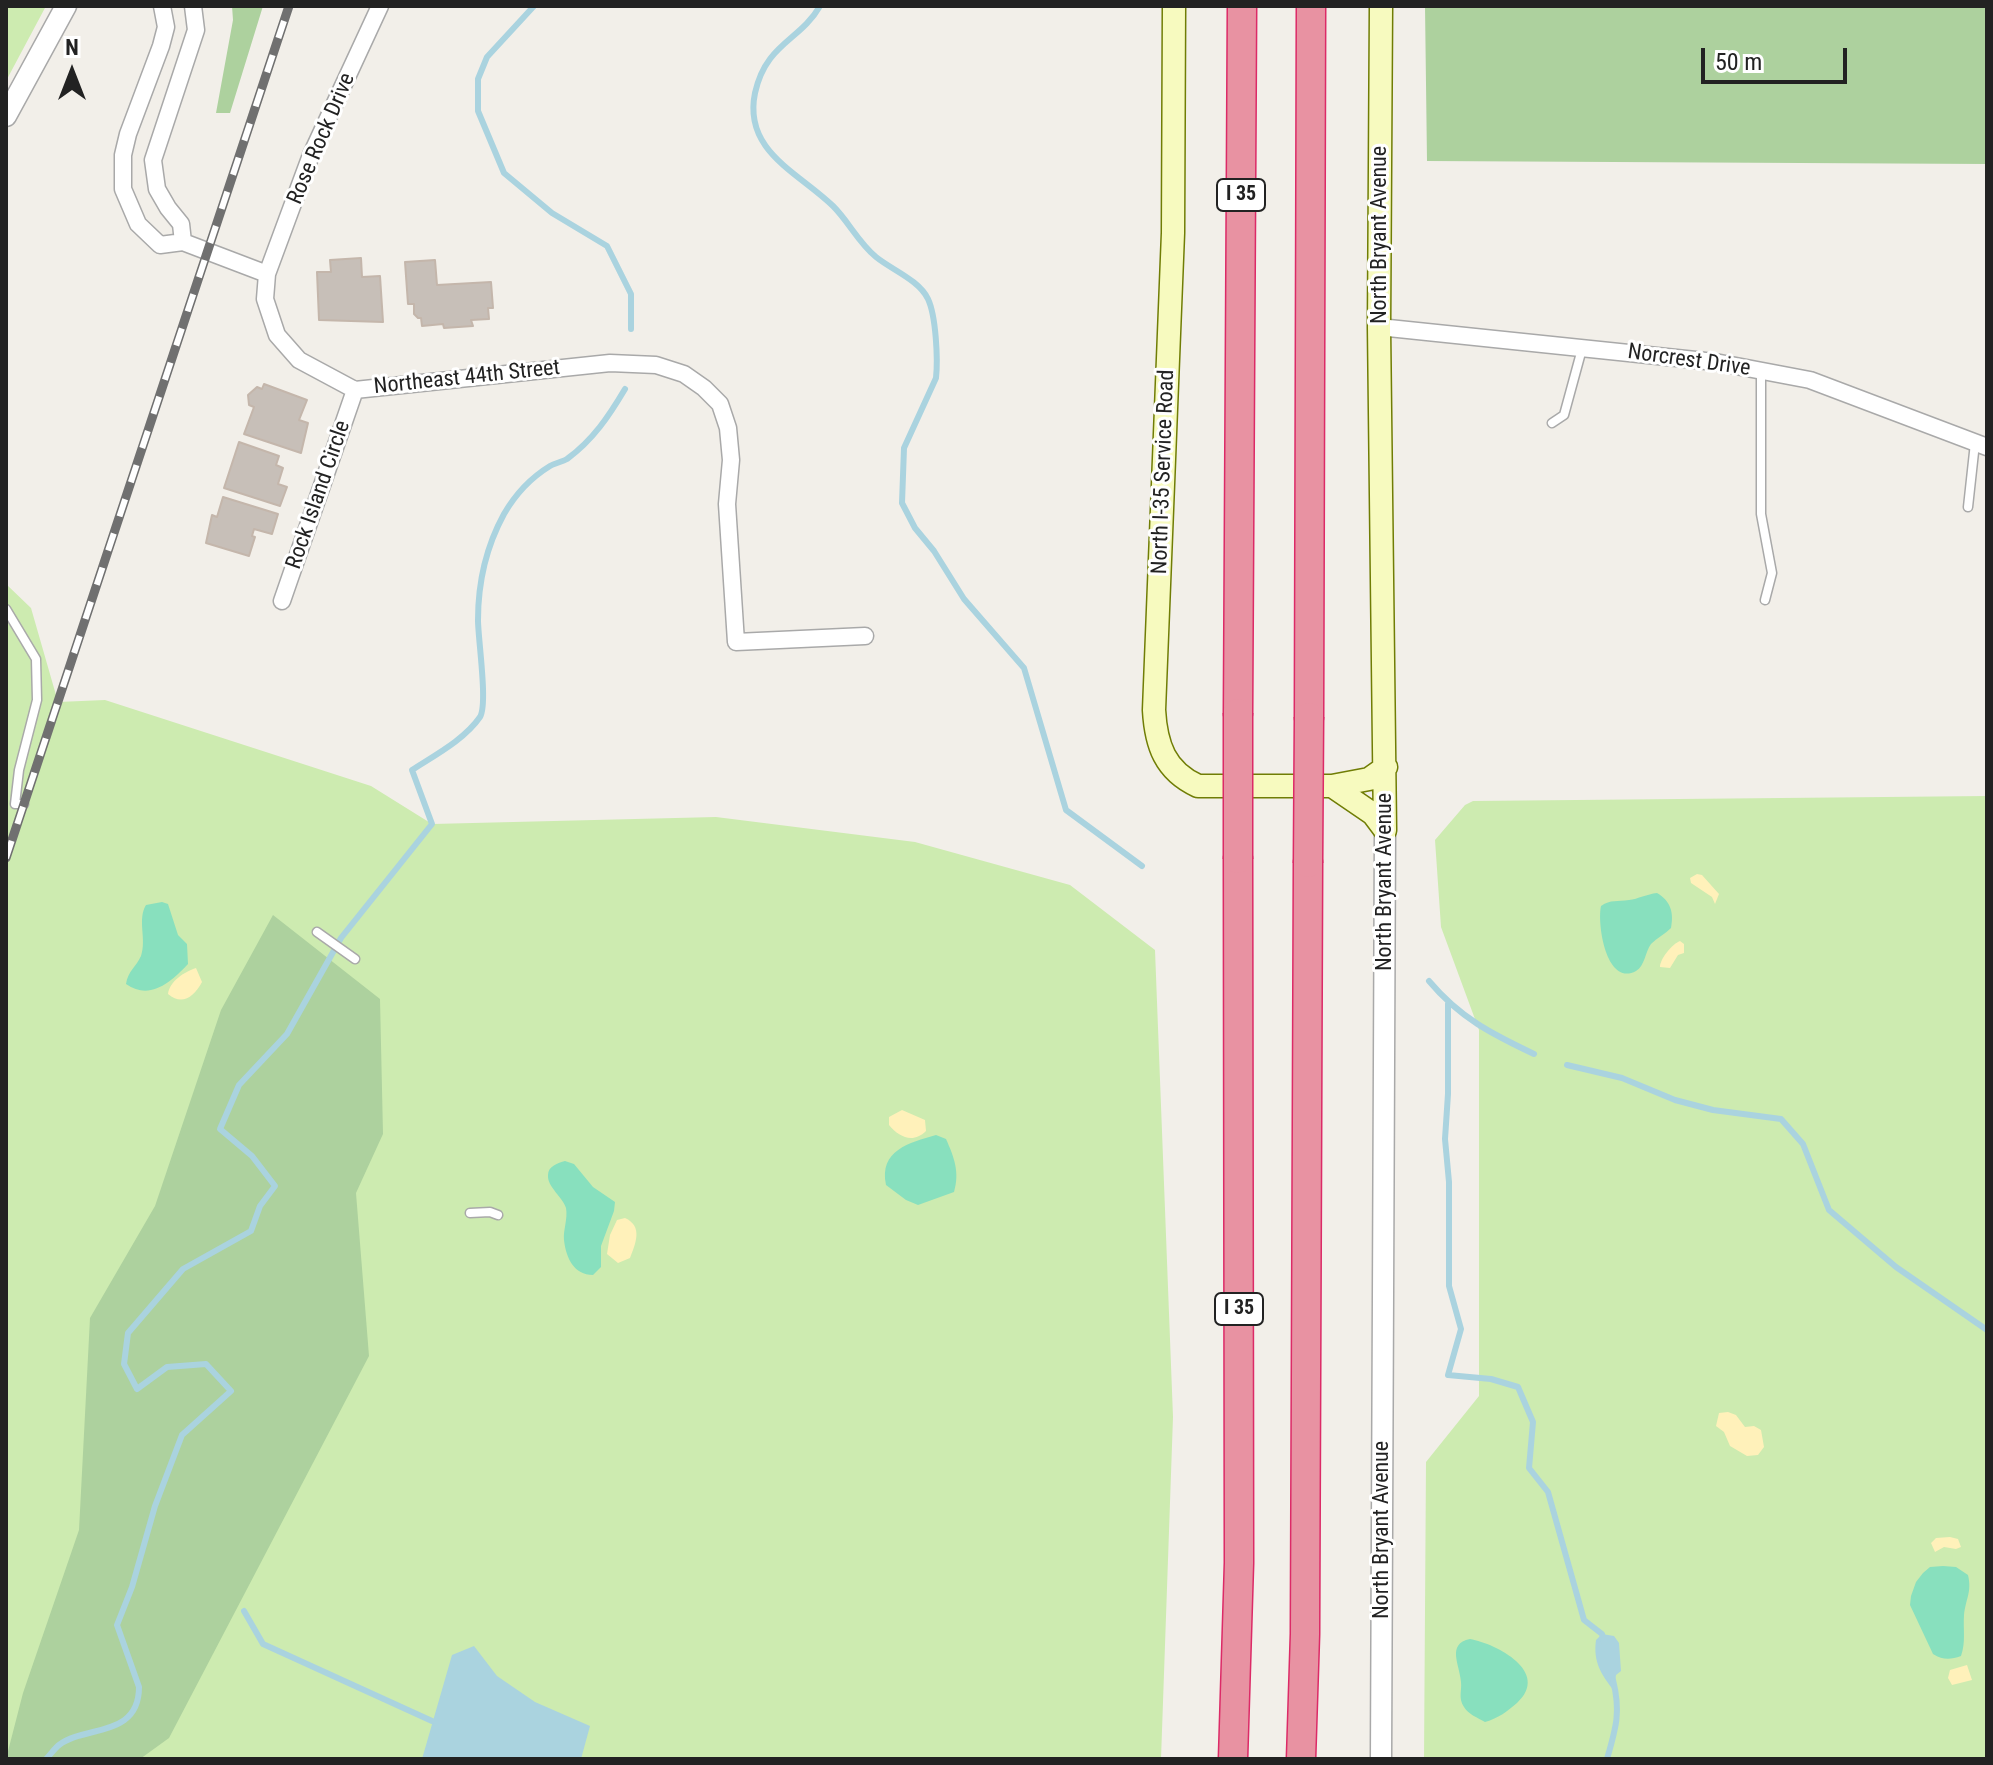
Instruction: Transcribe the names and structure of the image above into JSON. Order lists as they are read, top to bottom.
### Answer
{
  "streets": {
    "highway": ["I 35"],
    "main road": ["North Bryant Avenue", "North I-35 Service Road"],
    "street": [
      "Rose Rock Drive",
      "Norcrest Drive",
      "Northeast 44th Street",
      "Rock Island Circle"
    ]
  },
  "crossings": [
    ["Rose Rock Drive", "Northeast 44th Street"],
    ["North Bryant Avenue", "Norcrest Drive"],
    ["North Bryant Avenue", "North I-35 Service Road"],
    ["Northeast 44th Street", "Rock Island Circle"]
  ],
  "scale_bar": "50 m",
  "north": "top"
}
